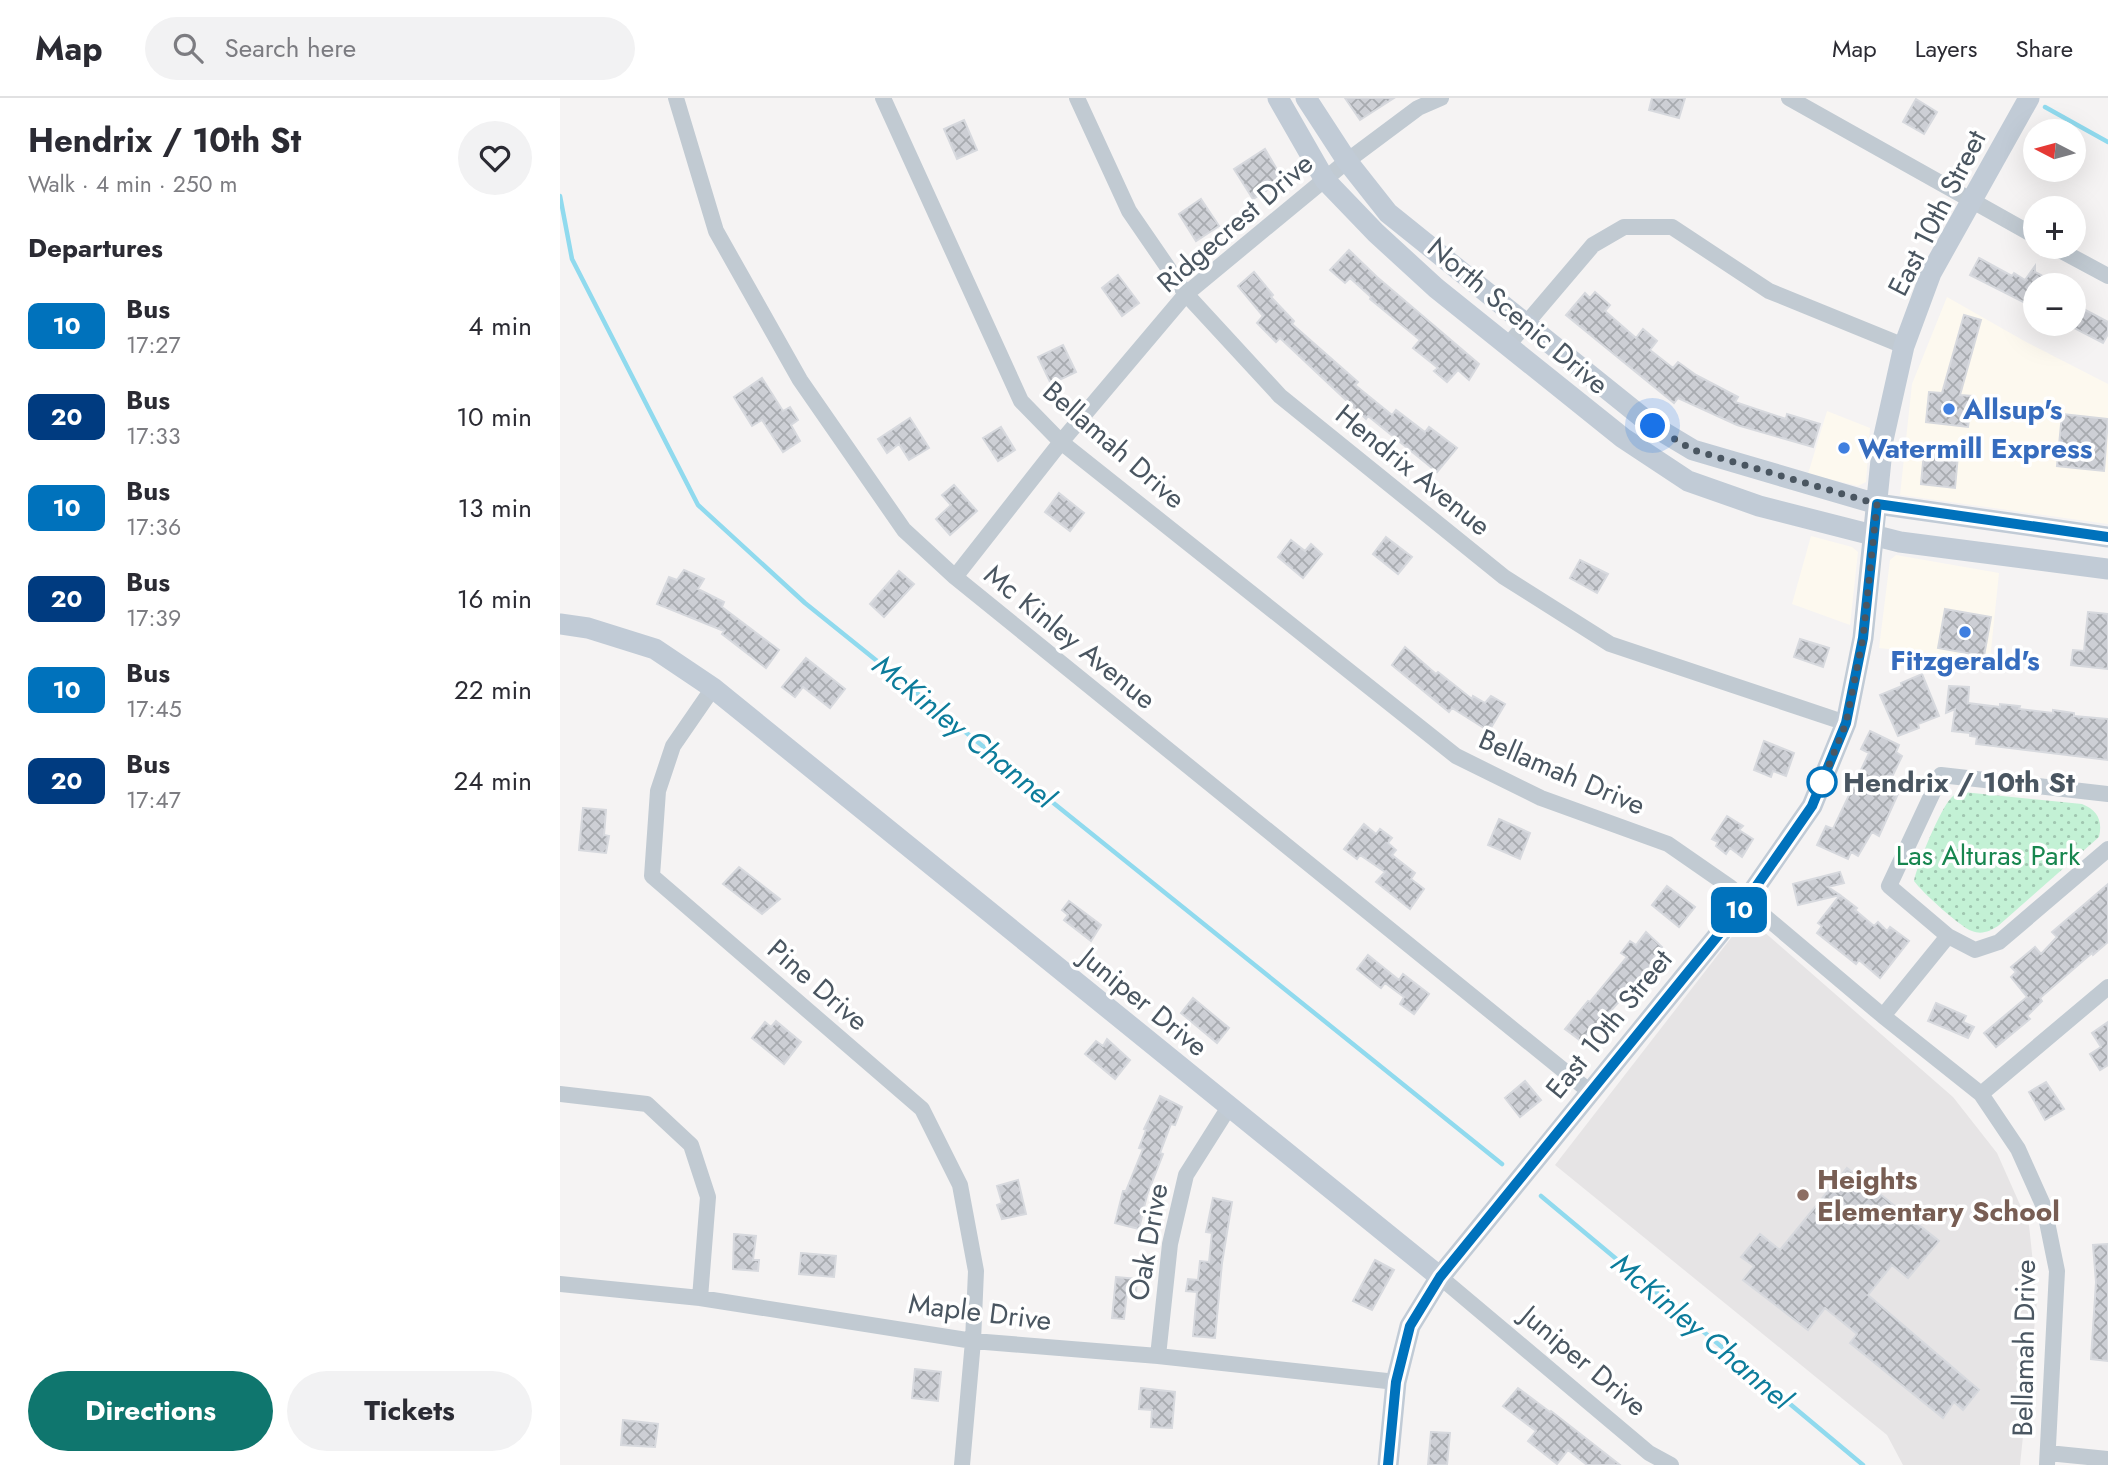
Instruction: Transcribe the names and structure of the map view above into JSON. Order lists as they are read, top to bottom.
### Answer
{
  "streets": {
    "main road": ["East 10th Street", "North Scenic Drive", "Juniper Drive"],
    "street": [
      "Ridgecrest Drive",
      "Bellamah Drive",
      "Hendrix Avenue",
      "Mc Kinley Avenue",
      "Pine Drive",
      "Oak Drive",
      "Maple Drive"
    ]
  },
  "crossings": [
    ["East 10th Street", "North Scenic Drive"],
    ["East 10th Street", "Bellamah Drive"],
    ["East 10th Street", "Hendrix Avenue"],
    ["East 10th Street", "Mc Kinley Avenue"],
    ["East 10th Street", "Juniper Drive"],
    ["East 10th Street", "Maple Drive"],
    ["Ridgecrest Drive", "North Scenic Drive"],
    ["Ridgecrest Drive", "Bellamah Drive"],
    ["Ridgecrest Drive", "Hendrix Avenue"],
    ["Ridgecrest Drive", "Mc Kinley Avenue"],
    ["Pine Drive", "Juniper Drive"],
    ["Pine Drive", "Maple Drive"],
    ["Juniper Drive", "Oak Drive"],
    ["Oak Drive", "Maple Drive"]
  ],
  "water": ["McKinley Channel"],
  "parks": ["Las Alturas Park"],
  "places": [
    "Allsup's",
    "Watermill Express",
    "Fitzgerald's",
    "Hendrix / 10th St",
    "Heights Elementary School"
  ],
  "lines": ["bus line 10"],
  "north": "left",
  "page": {
    "header": "Map",
    "search": "Search here",
    "nav": ["Map", "Layers", "Share"],
    "heading": [
      ["Hendrix / 10th St", "Walk · 4 min · 250 m"],
      "Departures"
    ],
    "on_map": "10",
    "map_buttons": ["+", "−"],
    "list": [
      {
        "mark": "10",
        "name": "Bus",
        "note": "17:27",
        "value": "4 min"
      },
      {
        "mark": "20",
        "name": "Bus",
        "note": "17:33",
        "value": "10 min"
      },
      {
        "mark": "10",
        "name": "Bus",
        "note": "17:36",
        "value": "13 min"
      },
      {
        "mark": "20",
        "name": "Bus",
        "note": "17:39",
        "value": "16 min"
      },
      {
        "mark": "10",
        "name": "Bus",
        "note": "17:45",
        "value": "22 min"
      },
      {
        "mark": "20",
        "name": "Bus",
        "note": "17:47",
        "value": "24 min"
      }
    ],
    "buttons": ["Directions", "Tickets"]
  }
}
